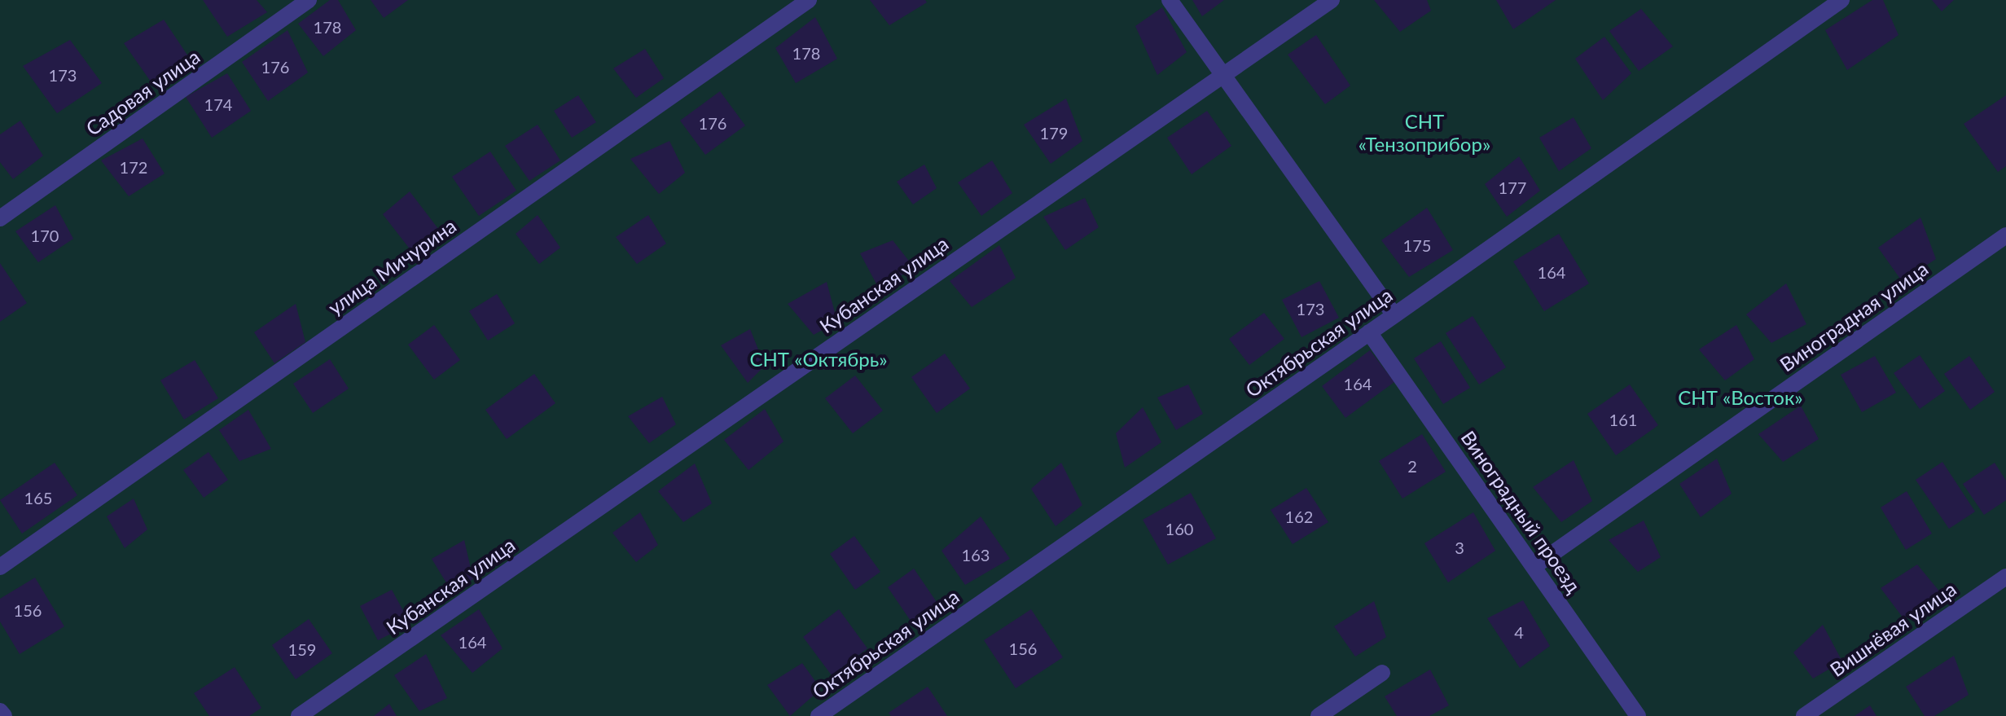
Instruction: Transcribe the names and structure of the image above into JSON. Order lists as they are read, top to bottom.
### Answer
{
  "streets": {
    "street": [
      "Садовая улица",
      "улица Мичурина",
      "Кубанская улица",
      "Виноградная улица",
      "Октябрьская улица",
      "Виноградный проезд",
      "Вишнёвая улица"
    ]
  },
  "crossings": [
    ["Виноградная улица", "Виноградный проезд"],
    ["Октябрьская улица", "Виноградный проезд"]
  ],
  "parks": ["СНТ «Тензоприбор»", "СНТ «Октябрь»", "СНТ «Восток»"],
  "house_numbers": [
    "178",
    "178",
    "176",
    "173",
    "174",
    "176",
    "179",
    "172",
    "177",
    "170",
    "175",
    "164",
    "173",
    "164",
    "161",
    "2",
    "165",
    "162",
    "160",
    "3",
    "163",
    "156",
    "4",
    "164",
    "156",
    "159"
  ]
}
